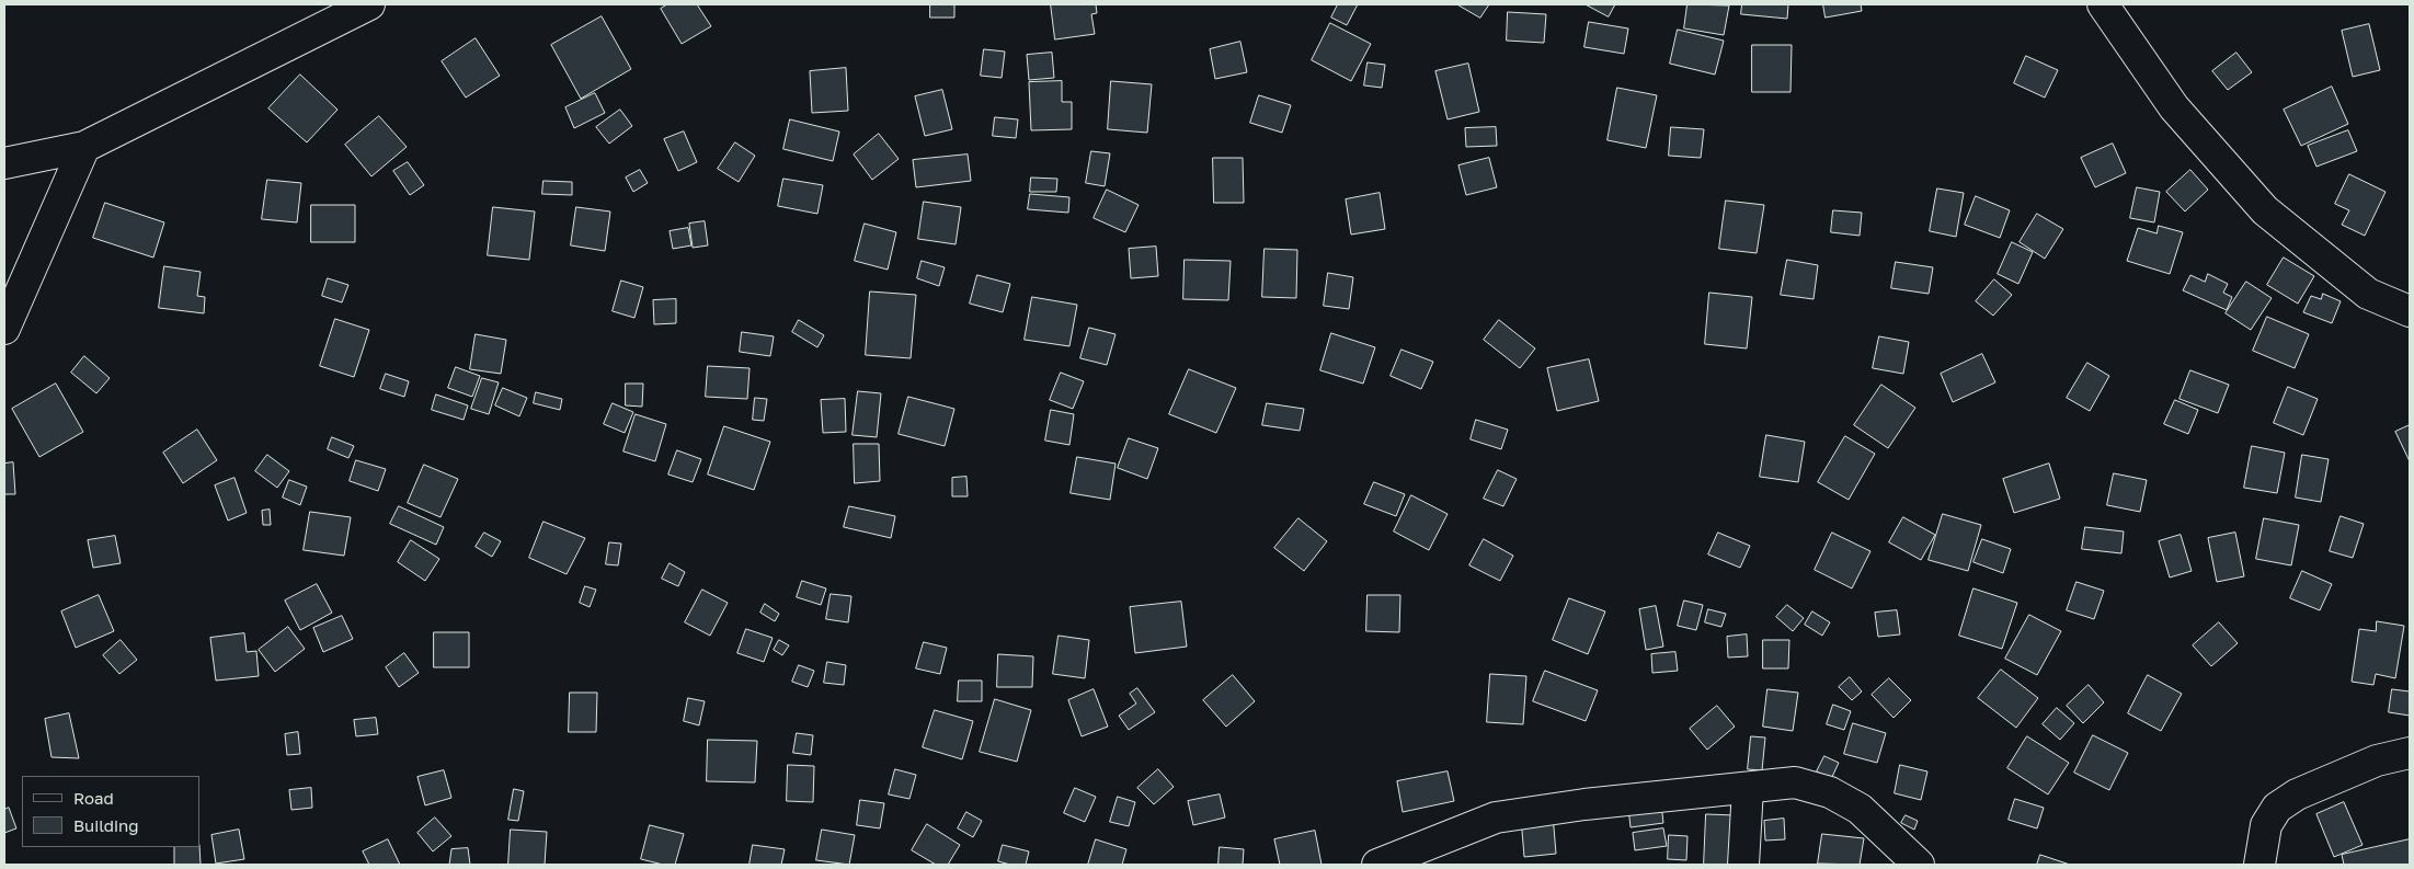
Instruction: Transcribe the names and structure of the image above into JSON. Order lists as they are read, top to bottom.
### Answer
{
  "legend": ["Road", "Building"]
}
